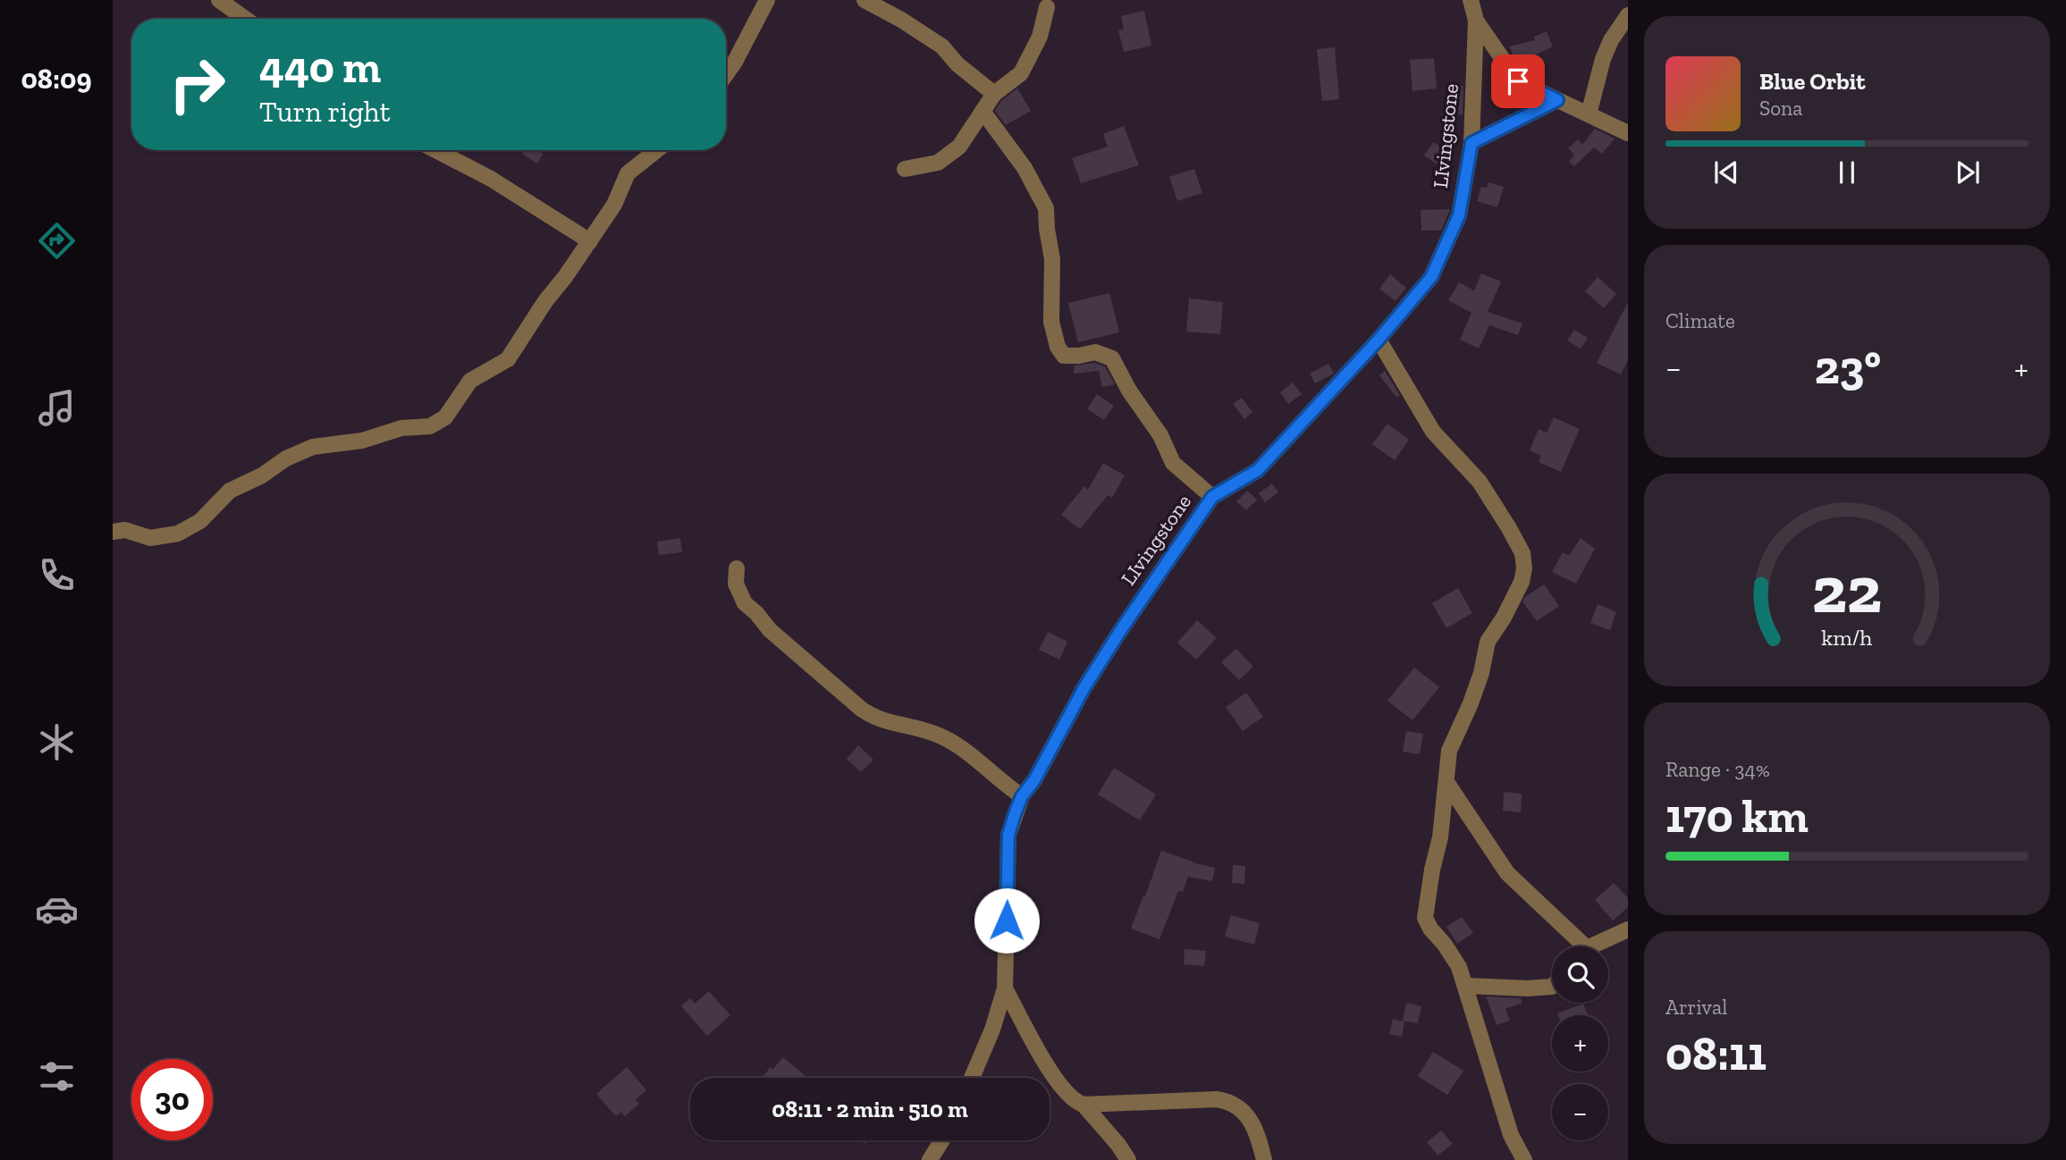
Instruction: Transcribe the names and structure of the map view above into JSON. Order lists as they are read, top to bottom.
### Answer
{
  "streets": {
    "street": ["LIvingstone"]
  },
  "page": {
    "tabs": "08:09",
    "turn": ["440 m", "Turn right"],
    "song": ["Blue Orbit", "Sona"],
    "tile": [
      "Climate",
      ["Range · 34%", "170 km"],
      ["Arrival", "08:11"]
    ],
    "heat": ["−", "23°", "+"],
    "map_buttons": ["+", "−"],
    "limit": "30",
    "trip": "08:11 · 2 min · 510 m",
    "gauge": ["22", "km/h"]
  }
}
